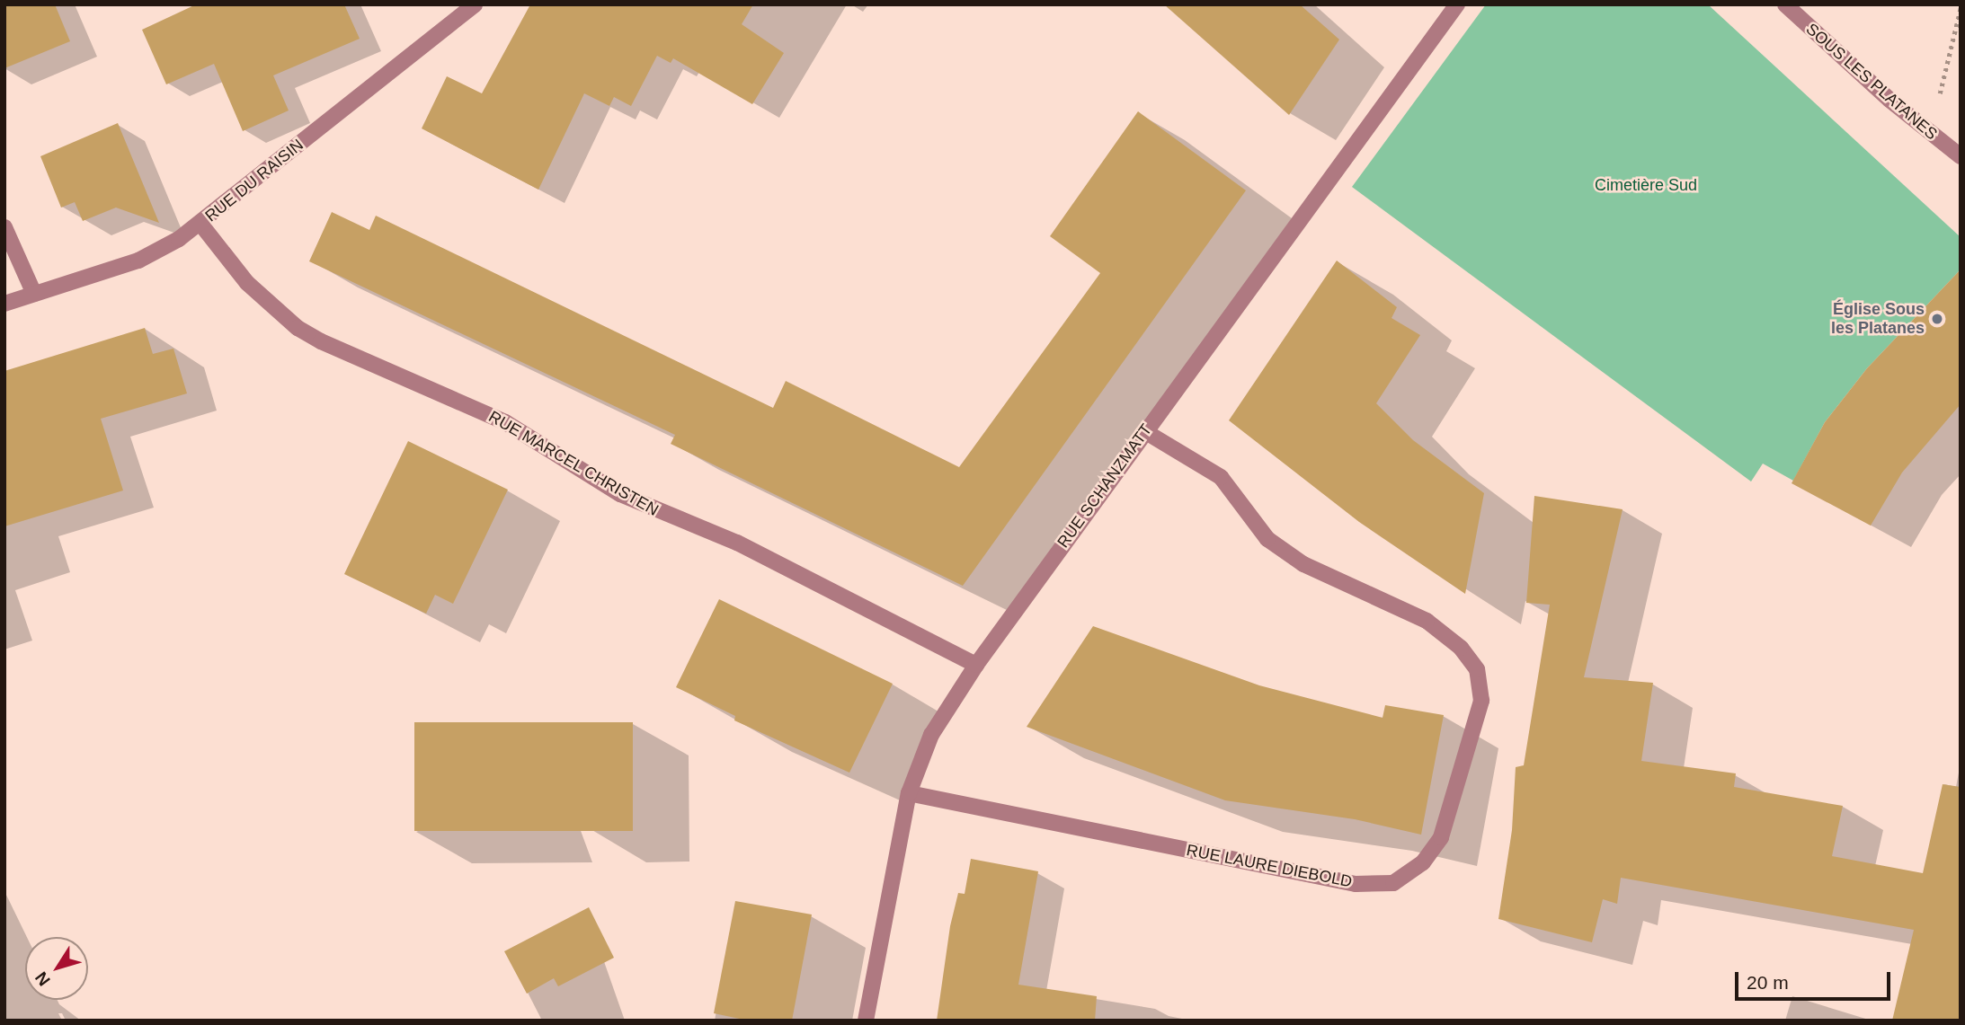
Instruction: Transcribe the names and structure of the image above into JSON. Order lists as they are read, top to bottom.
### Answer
{
  "streets": {
    "street": [
      "SOUS LES PLATANES",
      "RUE DU RAISIN",
      "RUE MARCEL CHRISTEN",
      "RUE SCHANZMATT",
      "RUE LAURE DIEBOLD"
    ]
  },
  "crossings": [
    ["RUE DU RAISIN", "RUE MARCEL CHRISTEN"],
    ["RUE MARCEL CHRISTEN", "RUE SCHANZMATT"],
    ["RUE SCHANZMATT", "RUE LAURE DIEBOLD"]
  ],
  "parks": ["Cimetière Sud"],
  "places": ["Église Sous les Platanes"],
  "scale_bar": "20 m",
  "north": "bottom left"
}
